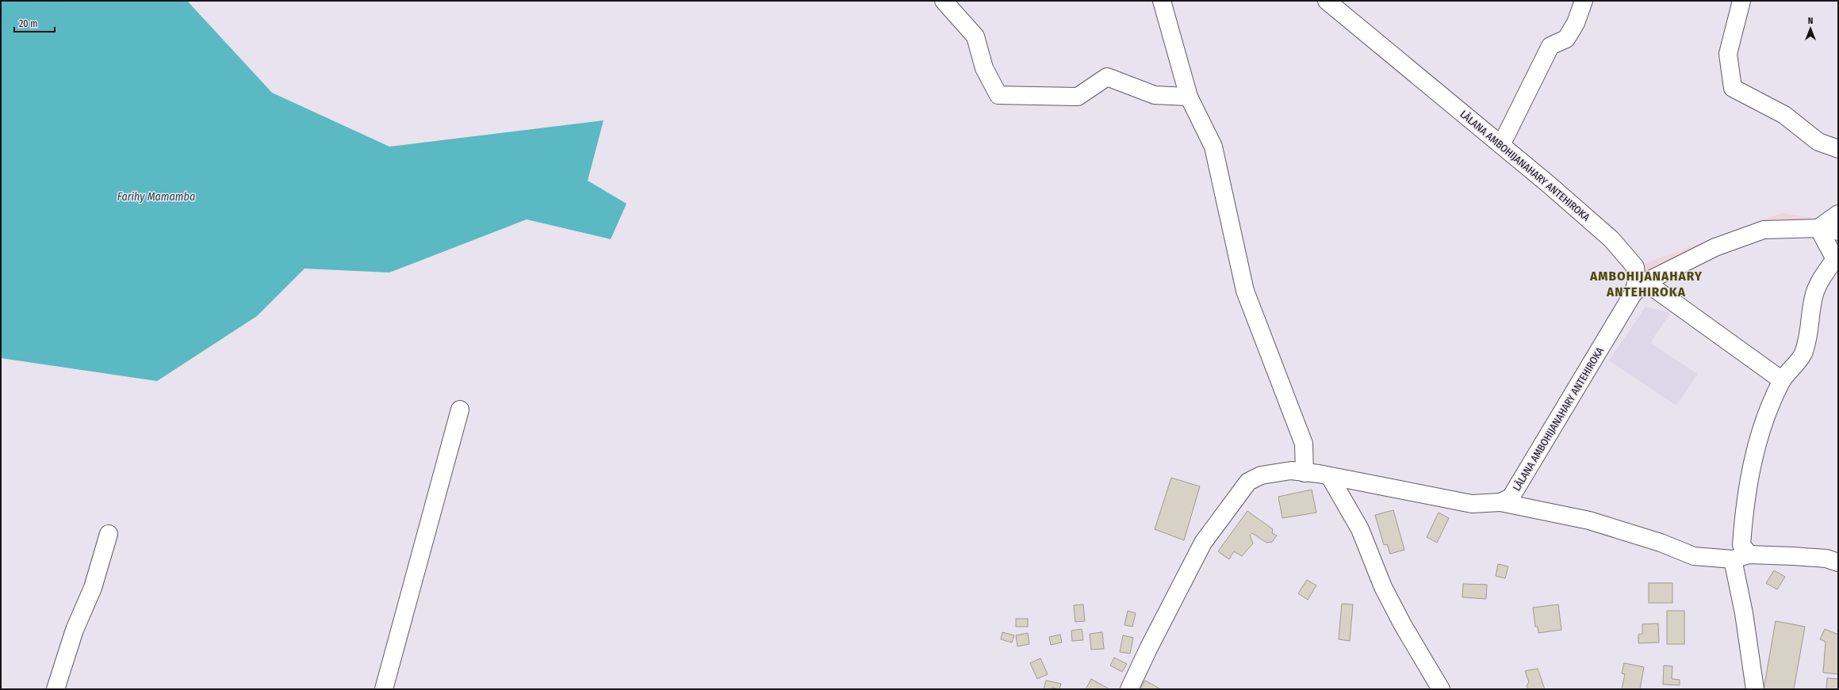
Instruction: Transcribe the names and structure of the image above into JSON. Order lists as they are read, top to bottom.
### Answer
{
  "streets": {
    "street": ["LÀLANA AMBOHIJANAHARY ANTEHIROKA"]
  },
  "districts": ["AMBOHIJANAHARY ANTEHIROKA"],
  "water": ["Farihy Mamamba"],
  "scale_bar": "20 m",
  "north": "top"
}
